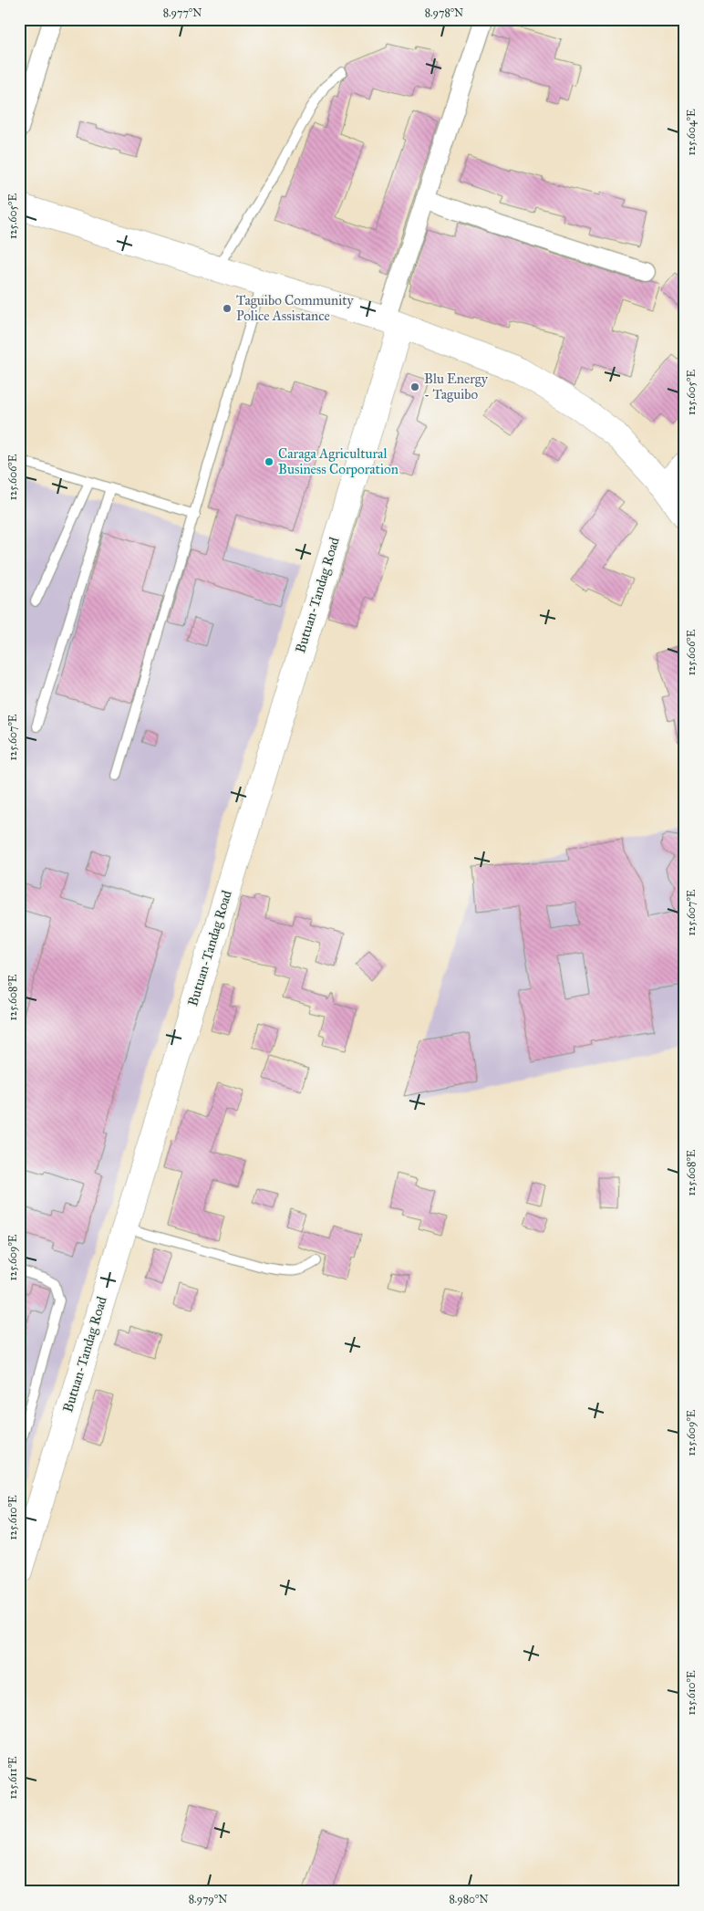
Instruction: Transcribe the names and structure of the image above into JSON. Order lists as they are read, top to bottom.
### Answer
{
  "streets": {
    "main road": ["Butuan-Tandag Road"]
  },
  "places": ["Taguibo Community Police Assistance", "Blu Energy - Taguibo", "Caraga Agricultural Business Corporation"],
  "coordinates": [
    "8.977°N",
    "8.978°N",
    "125.604°E",
    "125.605°E",
    "125.606°E",
    "125.607°E",
    "125.608°E",
    "125.609°E",
    "125.610°E",
    "125.611°E",
    "8.979°N",
    "8.980°N"
  ]
}
